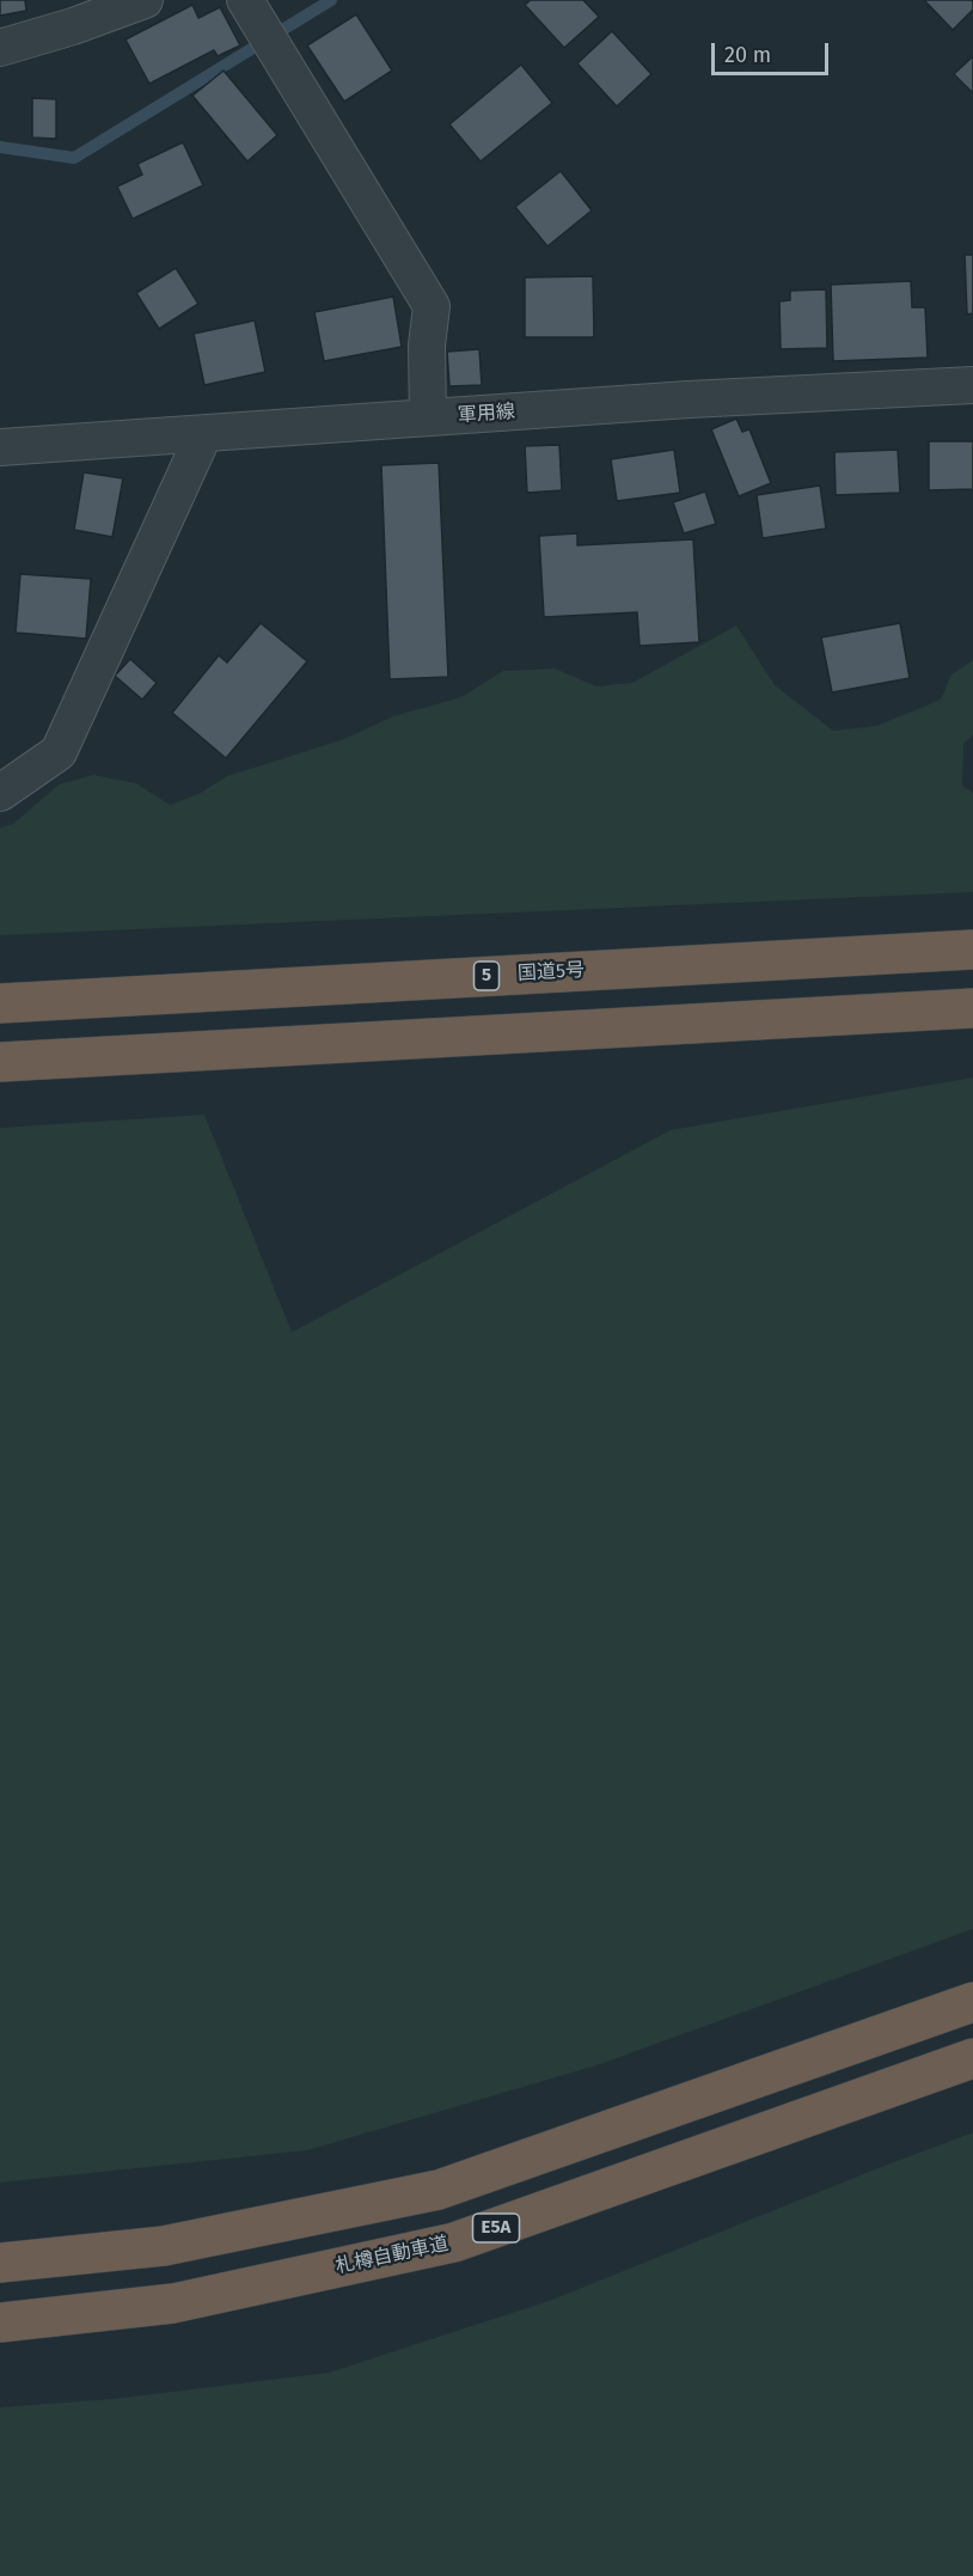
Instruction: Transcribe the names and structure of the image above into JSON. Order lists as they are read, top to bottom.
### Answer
{
  "streets": {
    "highway": [
      "国道5号",
      "5",
      "E5A",
      "札樽自動車道"
    ],
    "street": ["軍用線"]
  },
  "scale_bar": "20 m"
}
